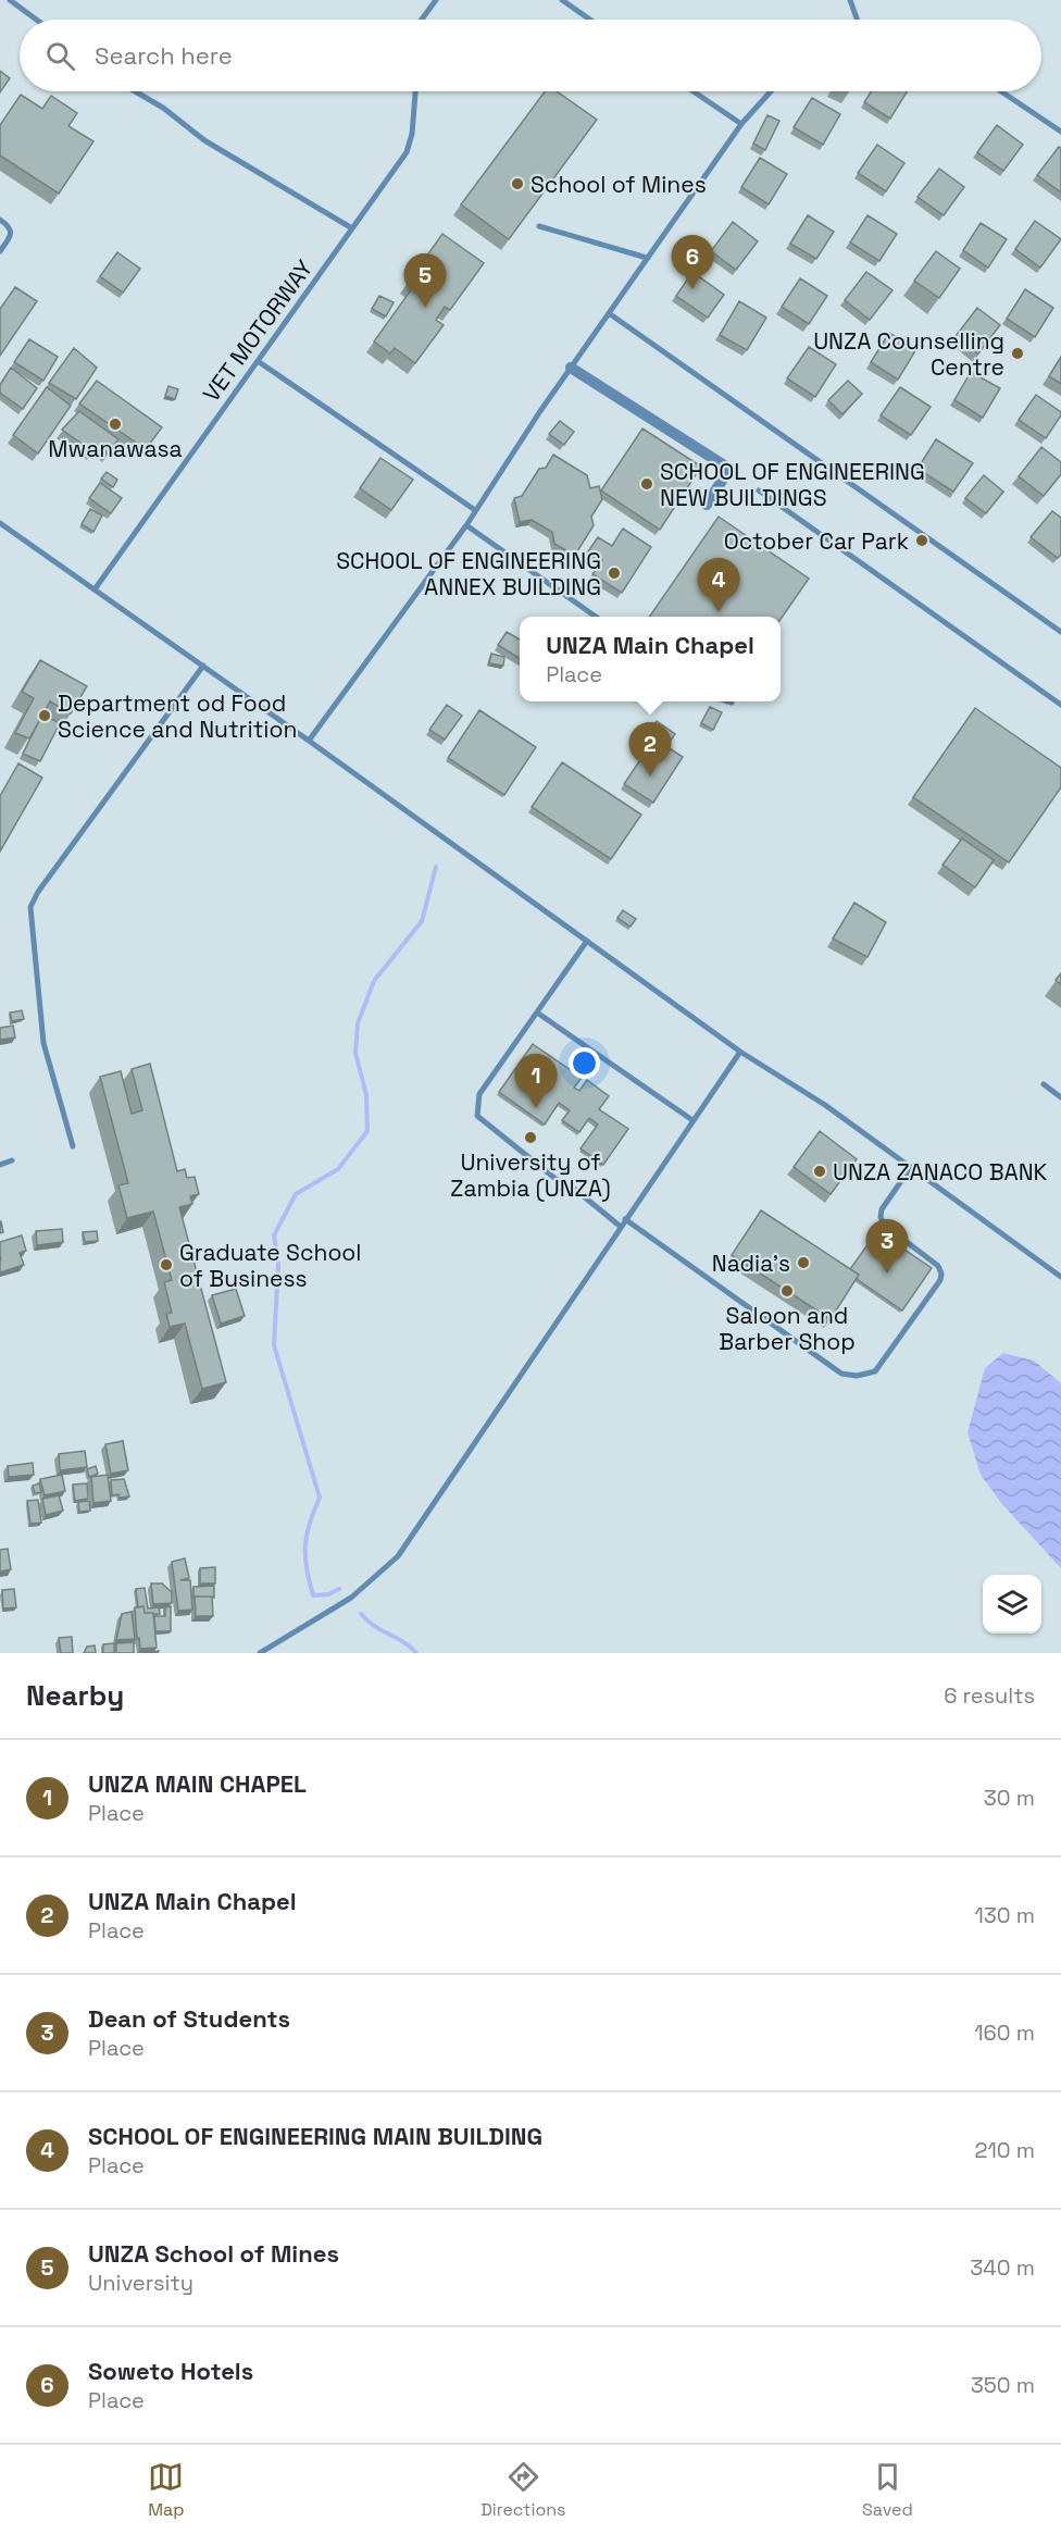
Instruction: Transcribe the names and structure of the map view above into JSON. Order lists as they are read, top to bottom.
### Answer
{
  "streets": {
    "lane": ["VET MOTORWAY"]
  },
  "places": [
    "School of Mines",
    "UNZA Counselling Centre",
    "Mwanawasa",
    "SCHOOL OF ENGINEERING NEW BUILDINGS",
    "October Car Park",
    "SCHOOL OF ENGINEERING ANNEX BUILDING",
    "Department od Food Science and Nutrition",
    "University of Zambia (UNZA)",
    "UNZA ZANACO BANK",
    "Nadia's",
    "Graduate School of Business",
    "Saloon and Barber Shop"
  ],
  "page": {
    "search": "Search here",
    "pins": [
      "6",
      "5",
      "4",
      "2",
      "1",
      "3"
    ],
    "popup": ["UNZA Main Chapel", "Place"],
    "heading": ["Nearby", "6 results"],
    "list": [
      {
        "mark": "1",
        "name": "UNZA MAIN CHAPEL",
        "note": "Place",
        "value": "30 m"
      },
      {
        "mark": "2",
        "name": "UNZA Main Chapel",
        "note": "Place",
        "value": "130 m"
      },
      {
        "mark": "3",
        "name": "Dean of Students",
        "note": "Place",
        "value": "160 m"
      },
      {
        "mark": "4",
        "name": "SCHOOL OF ENGINEERING MAIN BUILDING",
        "note": "Place",
        "value": "210 m"
      },
      {
        "mark": "5",
        "name": "UNZA School of Mines",
        "note": "University",
        "value": "340 m"
      },
      {
        "mark": "6",
        "name": "Soweto Hotels",
        "note": "Place",
        "value": "350 m"
      }
    ],
    "nav": ["Map", "Directions", "Saved"]
  }
}
